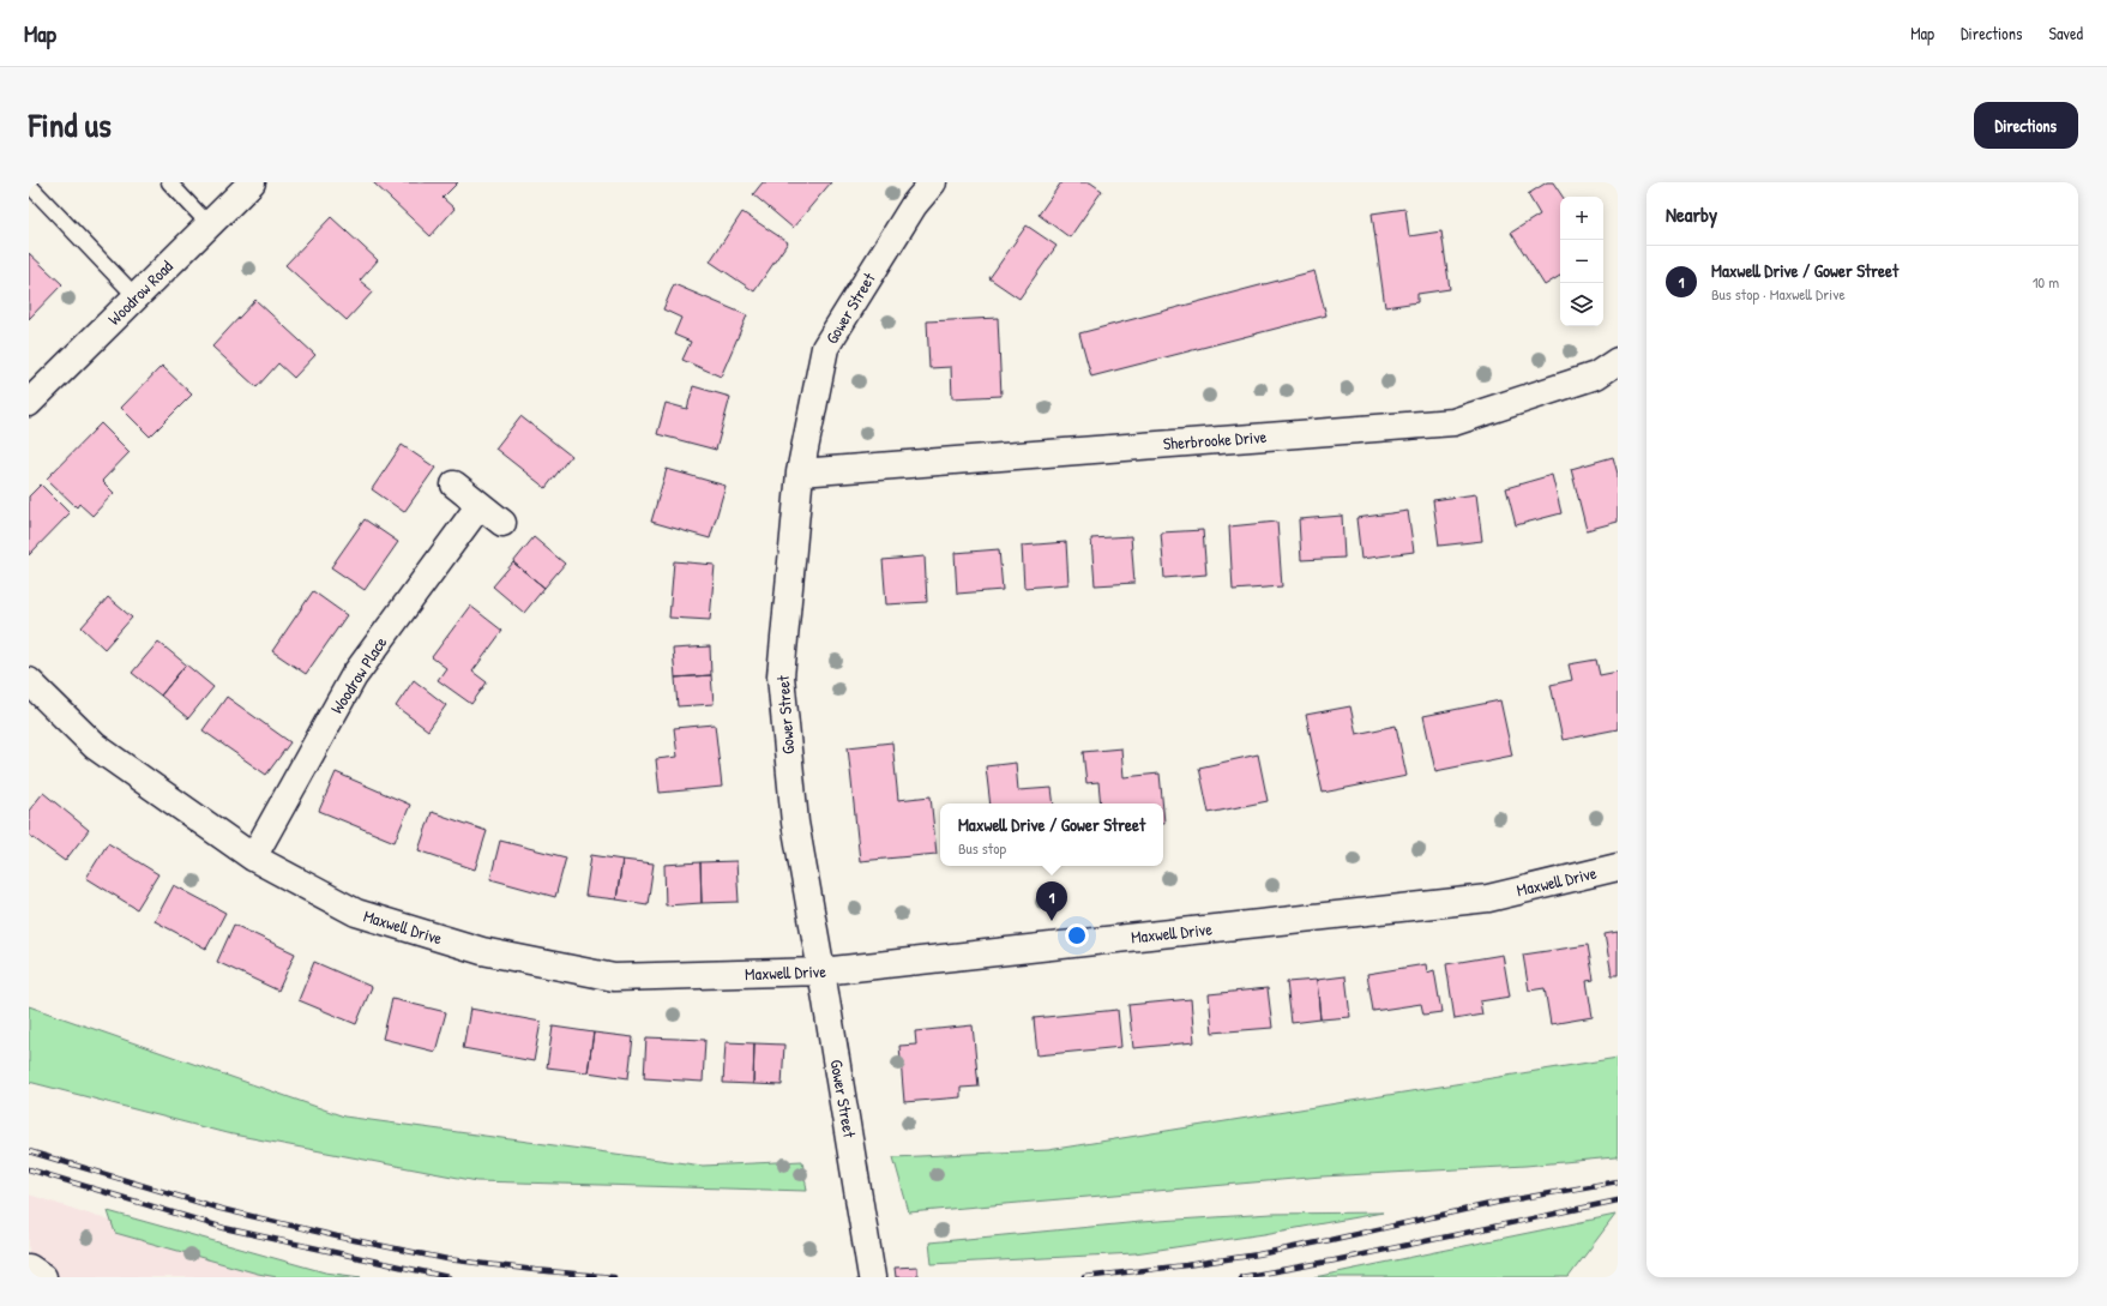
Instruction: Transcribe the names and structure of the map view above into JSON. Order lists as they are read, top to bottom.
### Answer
{
  "streets": {
    "street": [
      "Woodrow Road",
      "Gower Street",
      "Sherbrooke Drive",
      "Woodrow Place",
      "Maxwell Drive"
    ]
  },
  "crossings": [
    ["Gower Street", "Sherbrooke Drive"],
    ["Gower Street", "Maxwell Drive"],
    ["Woodrow Place", "Maxwell Drive"]
  ],
  "page": {
    "header": "Map",
    "nav": ["Map", "Directions", "Saved"],
    "title": "Find us",
    "buttons": "Directions",
    "heading": "Nearby",
    "map_buttons": ["+", "−"],
    "list": [
      {
        "mark": "1",
        "name": "Maxwell Drive / Gower Street",
        "note": "Bus stop · Maxwell Drive",
        "value": "10 m"
      }
    ],
    "popup": ["Maxwell Drive / Gower Street", "Bus stop"],
    "pins": "1"
  }
}
